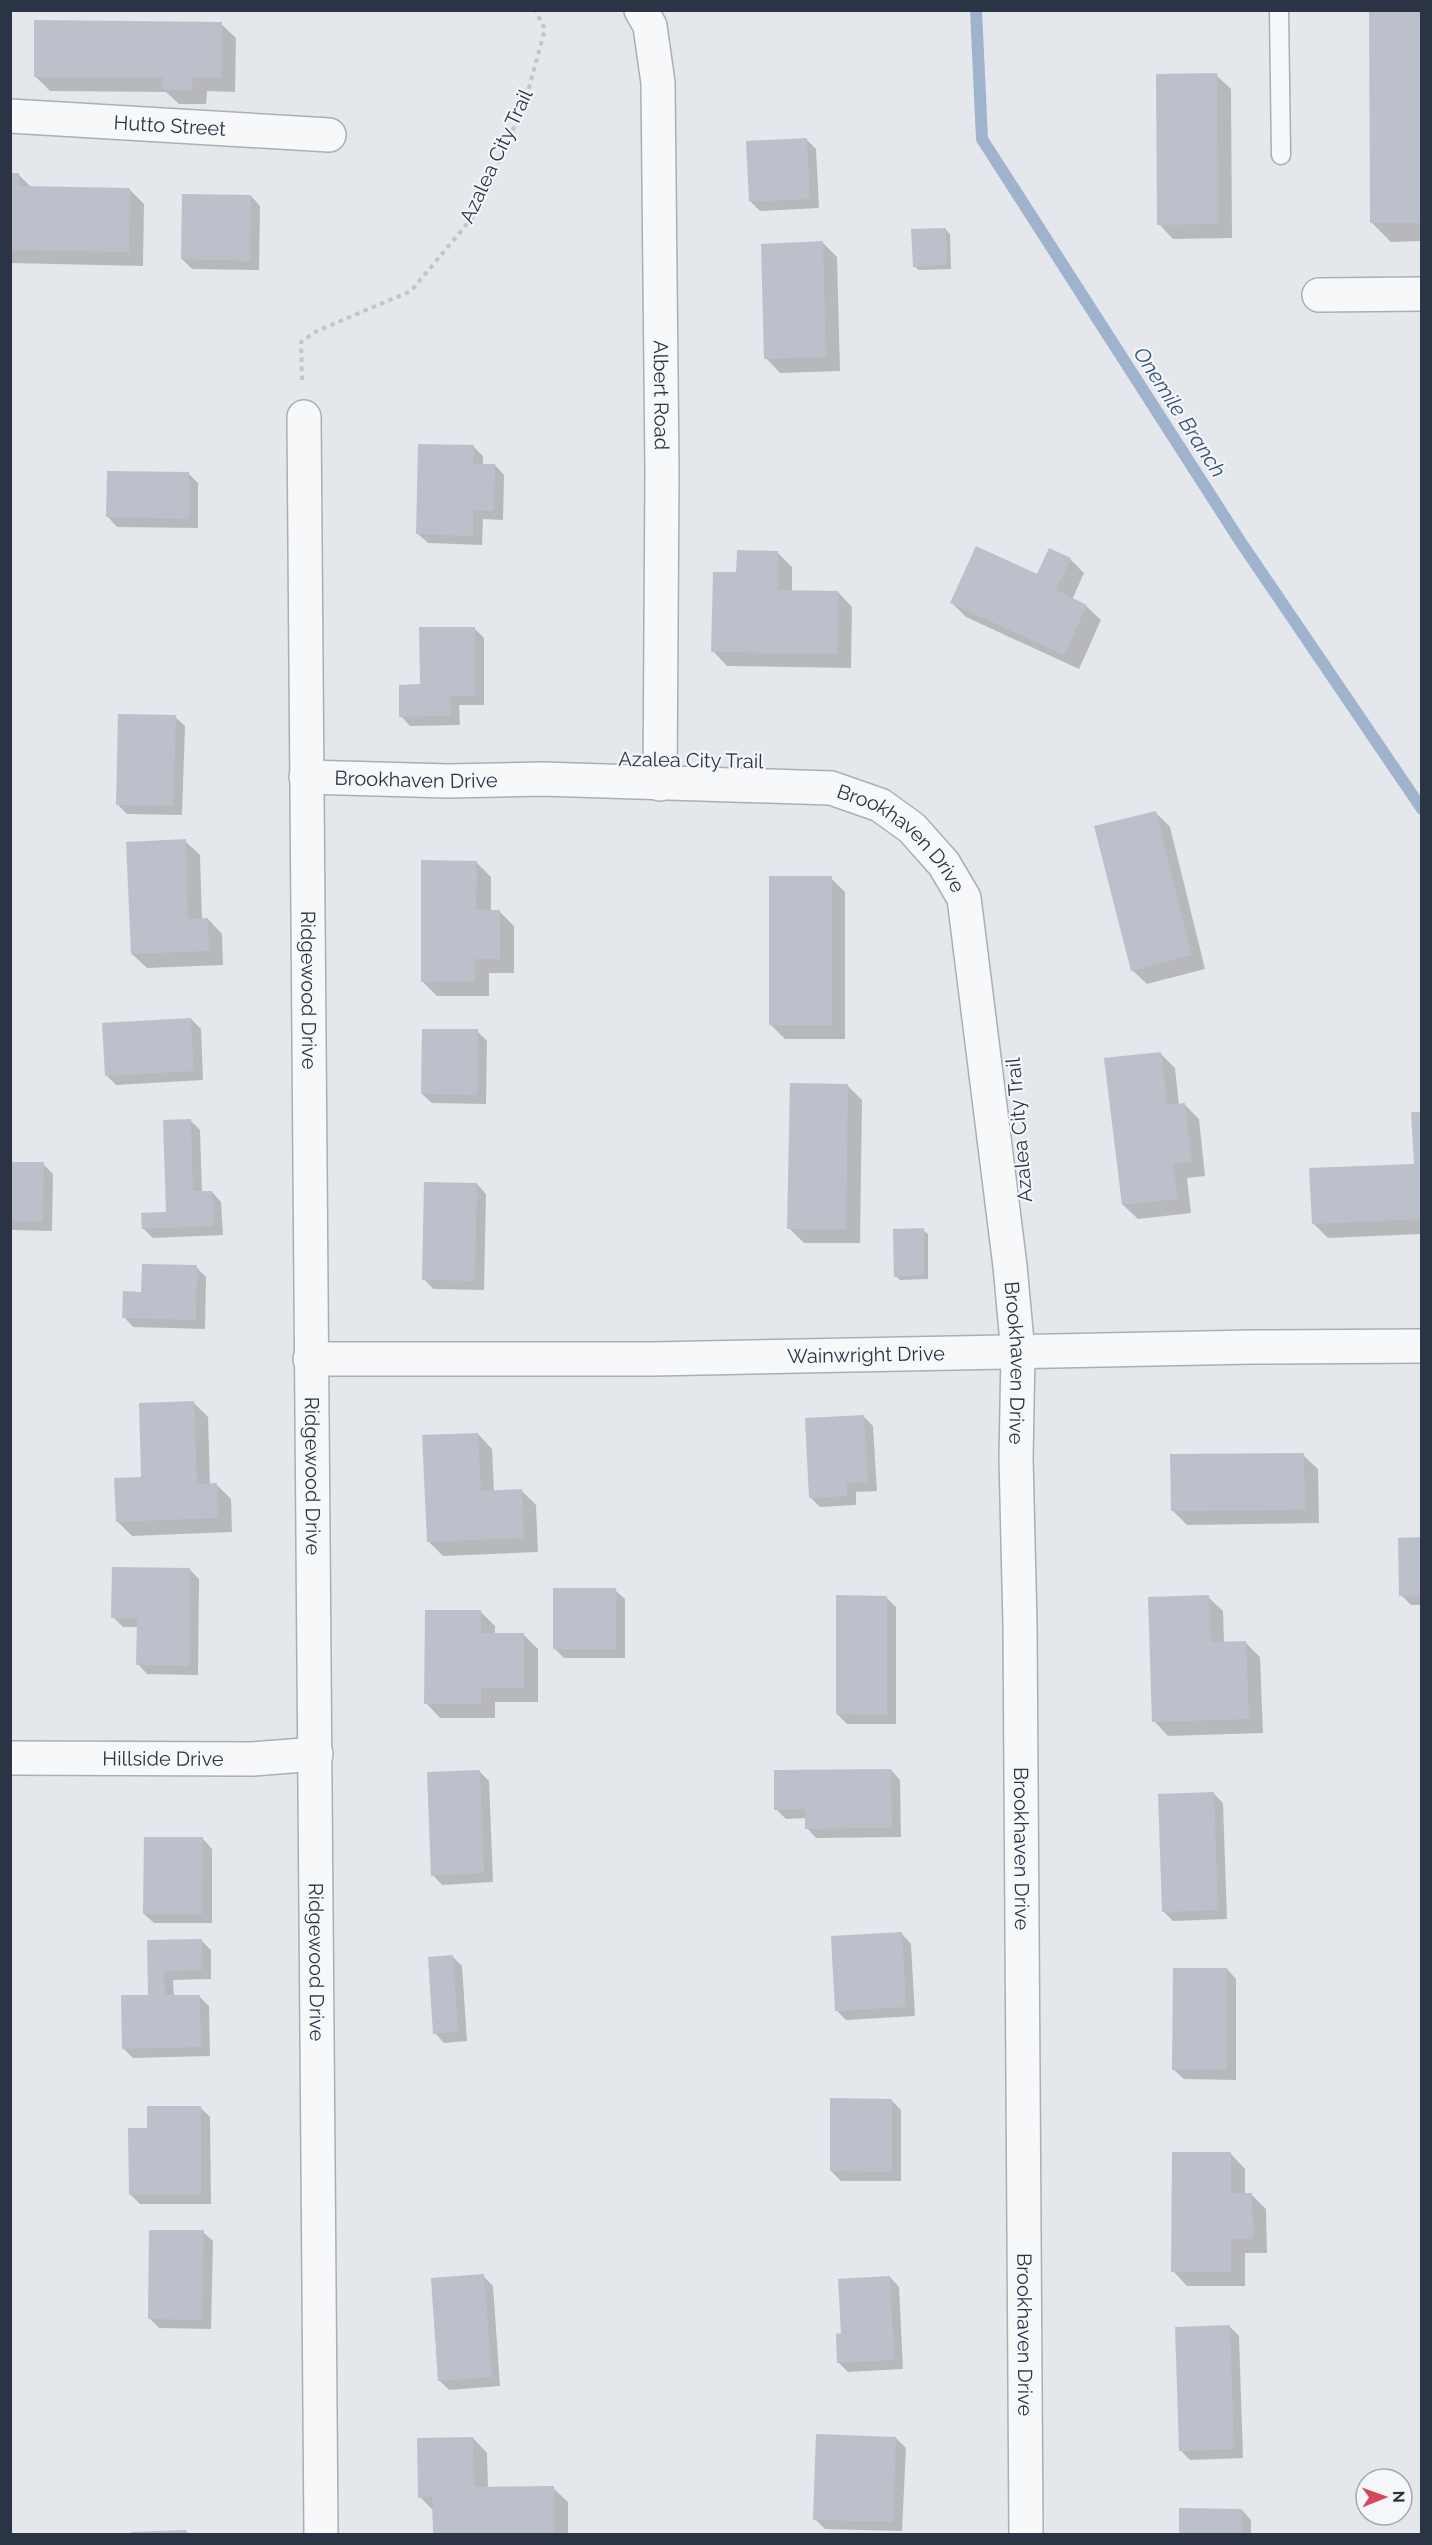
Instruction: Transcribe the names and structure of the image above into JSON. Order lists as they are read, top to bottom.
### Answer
{
  "streets": {
    "street": [
      "Hutto Street",
      "Albert Road",
      "Brookhaven Drive",
      "Ridgewood Drive",
      "Wainwright Drive",
      "Hillside Drive"
    ],
    "path": ["Azalea City Trail"]
  },
  "crossings": [
    ["Albert Road", "Brookhaven Drive"],
    ["Brookhaven Drive", "Ridgewood Drive"],
    ["Brookhaven Drive", "Wainwright Drive"],
    ["Ridgewood Drive", "Wainwright Drive"],
    ["Ridgewood Drive", "Hillside Drive"]
  ],
  "water": ["Onemile Branch"],
  "north": "right"
}
